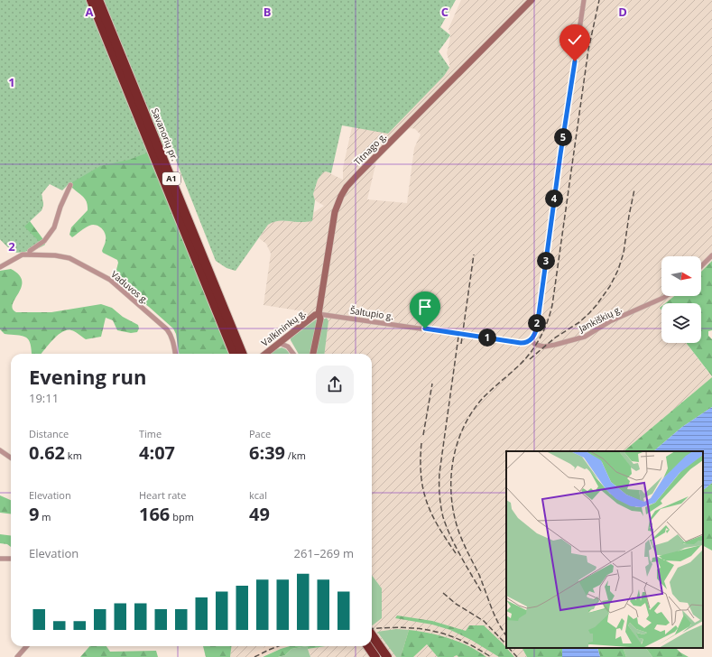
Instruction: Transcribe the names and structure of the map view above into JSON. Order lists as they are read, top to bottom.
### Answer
{
  "streets": {
    "highway": ["Savanorių pr.", "A1"],
    "street": [
      "Titnago g.",
      "Vaduvos g.",
      "Šaltupio g.",
      "Jankiškių g.",
      "Valkininkų g."
    ]
  },
  "crossings": [
    ["Titnago g.", "Šaltupio g."],
    ["Titnago g.", "Valkininkų g."],
    ["Šaltupio g.", "Jankiškių g."],
    ["Šaltupio g.", "Valkininkų g."]
  ],
  "north": "right",
  "page": {
    "pins": [
      "5",
      "4",
      "3",
      "2",
      "1"
    ],
    "heading": ["Evening run", "19:11"],
    "stats": [
      ["Distance", "0.62 km"],
      ["Time", "4:07"],
      ["Pace", "6:39 /km"],
      ["Elevation", "9 m"],
      ["Heart rate", "166 bpm"],
      ["kcal", "49"]
    ],
    "chart": ["Elevation", "261–269 m"]
  },
  "grid": {
    "columns": [
      "A",
      "B",
      "C",
      "D"
    ],
    "rows": ["1", "2"]
  }
}
